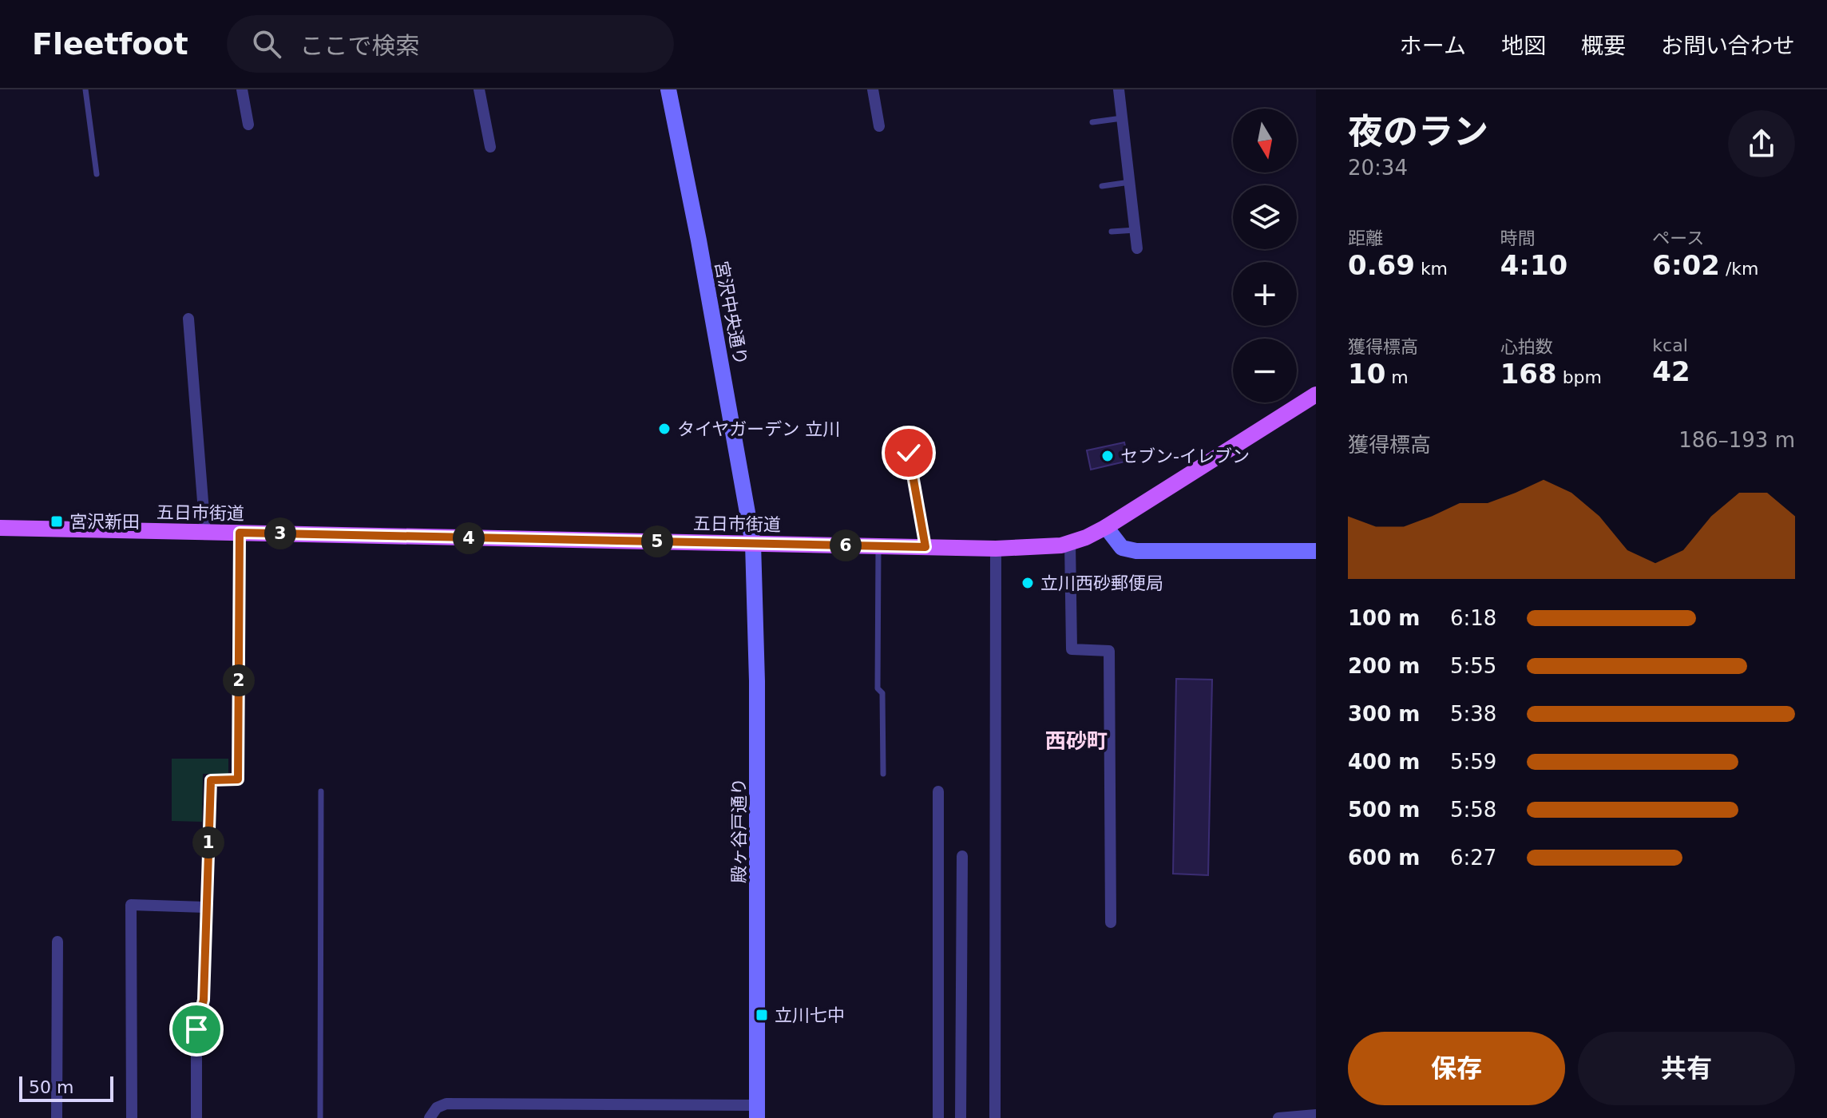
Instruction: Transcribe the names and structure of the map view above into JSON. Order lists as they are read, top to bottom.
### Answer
{
  "streets": {
    "main road": ["五日市街道"],
    "street": ["宮沢中央通り", "殿ヶ谷戸通り"]
  },
  "crossings": [
    ["宮沢中央通り", "五日市街道"],
    ["宮沢中央通り", "殿ヶ谷戸通り"],
    ["五日市街道", "殿ヶ谷戸通り"]
  ],
  "districts": ["西砂町"],
  "places": {
    "other": ["タイヤガーデン 立川", "セブン-イレブン", "立川西砂郵便局"],
    "transit": ["宮沢新田", "立川七中"]
  },
  "scale_bar": "50 m",
  "north": "bottom",
  "page": {
    "header": "Fleetfoot",
    "search": "ここで検索",
    "nav": [
      "ホーム",
      "地図",
      "概要",
      "お問い合わせ"
    ],
    "heading": ["夜のラン", "20:34"],
    "map_buttons": ["+", "−"],
    "stats": [
      ["距離", "0.69 km"],
      ["時間", "4:10"],
      ["ペース", "6:02 /km"],
      ["獲得標高", "10 m"],
      ["心拍数", "168 bpm"],
      ["kcal", "42"]
    ],
    "chart": ["獲得標高", "186–193 m"],
    "pins": [
      "3",
      "4",
      "5",
      "6",
      "2",
      "1"
    ],
    "list": [
      {
        "name": "100 m",
        "note": "6:18"
      },
      {
        "name": "200 m",
        "note": "5:55"
      },
      {
        "name": "300 m",
        "note": "5:38"
      },
      {
        "name": "400 m",
        "note": "5:59"
      },
      {
        "name": "500 m",
        "note": "5:58"
      },
      {
        "name": "600 m",
        "note": "6:27"
      }
    ],
    "buttons": ["保存", "共有"],
    "scale": "50 m"
  }
}
